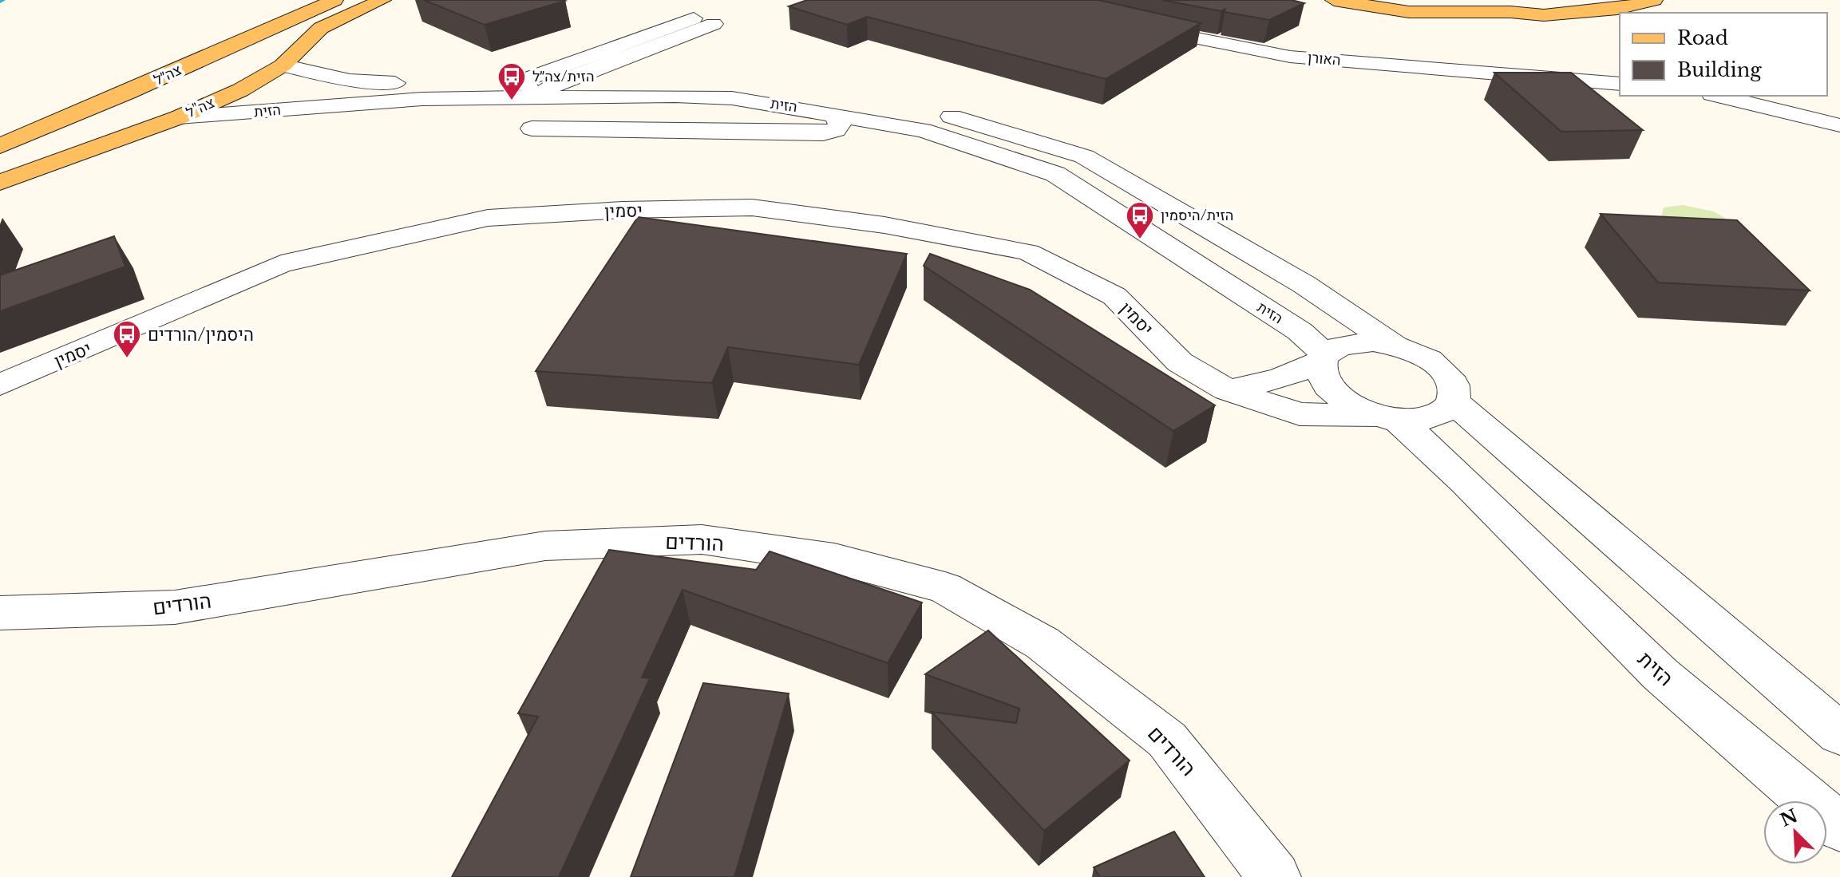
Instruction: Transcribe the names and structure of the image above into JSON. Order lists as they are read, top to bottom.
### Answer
{
  "streets": {
    "main road": ["צה״ל", "צה\"ל"],
    "street": [
      "האורן",
      "הזית",
      "יסמין",
      "הורדים"
    ]
  },
  "crossings": [
    ["הזית", "צה\"ל"],
    ["הזית", "יסמין"]
  ],
  "places": {
    "bus stop": ["הזית/צה״ל", "הזית/היסמין", "היסמין/הורדים"]
  },
  "legend": ["Road", "Building"],
  "north": "top left"
}
